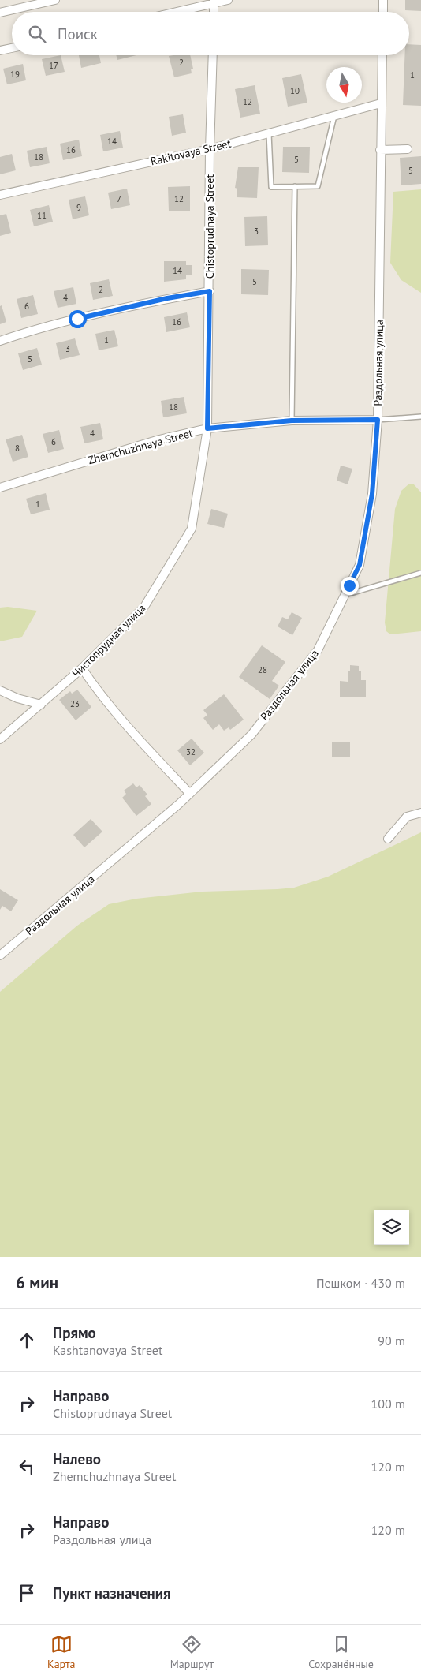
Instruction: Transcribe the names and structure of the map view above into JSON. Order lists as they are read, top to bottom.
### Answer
{
  "streets": {
    "street": [
      "Rakitovaya Street",
      "Chistoprudnaya Street",
      "Раздольная улица",
      "Zhemchuzhnaya Street",
      "Чистопрудная улица"
    ]
  },
  "crossings": [
    ["Rakitovaya Street", "Chistoprudnaya Street"],
    ["Rakitovaya Street", "Раздольная улица"],
    ["Chistoprudnaya Street", "Zhemchuzhnaya Street"],
    ["Chistoprudnaya Street", "Чистопрудная улица"],
    ["Раздольная улица", "Zhemchuzhnaya Street"],
    ["Zhemchuzhnaya Street", "Чистопрудная улица"]
  ],
  "house_numbers": [
    "2",
    "17",
    "19",
    "1",
    "10",
    "12",
    "14",
    "16",
    "18",
    "5",
    "5",
    "7",
    "12",
    "9",
    "11",
    "3",
    "14",
    "5",
    "2",
    "4",
    "6",
    "16",
    "1",
    "3",
    "5",
    "18",
    "4",
    "6",
    "8",
    "1",
    "28",
    "23",
    "32"
  ],
  "north": "bottom",
  "page": {
    "search": "Поиск",
    "heading": ["6 мин", "Пешком · 430 m"],
    "list": [
      ["Прямо", "Kashtanovaya Street", "90 m"],
      ["Направо", "Chistoprudnaya Street", "100 m"],
      ["Налево", "Zhemchuzhnaya Street", "120 m"],
      ["Направо", "Раздольная улица", "120 m"],
      "Пункт назначения"
    ],
    "nav": ["Карта", "Маршрут", "Сохранённые"]
  }
}
